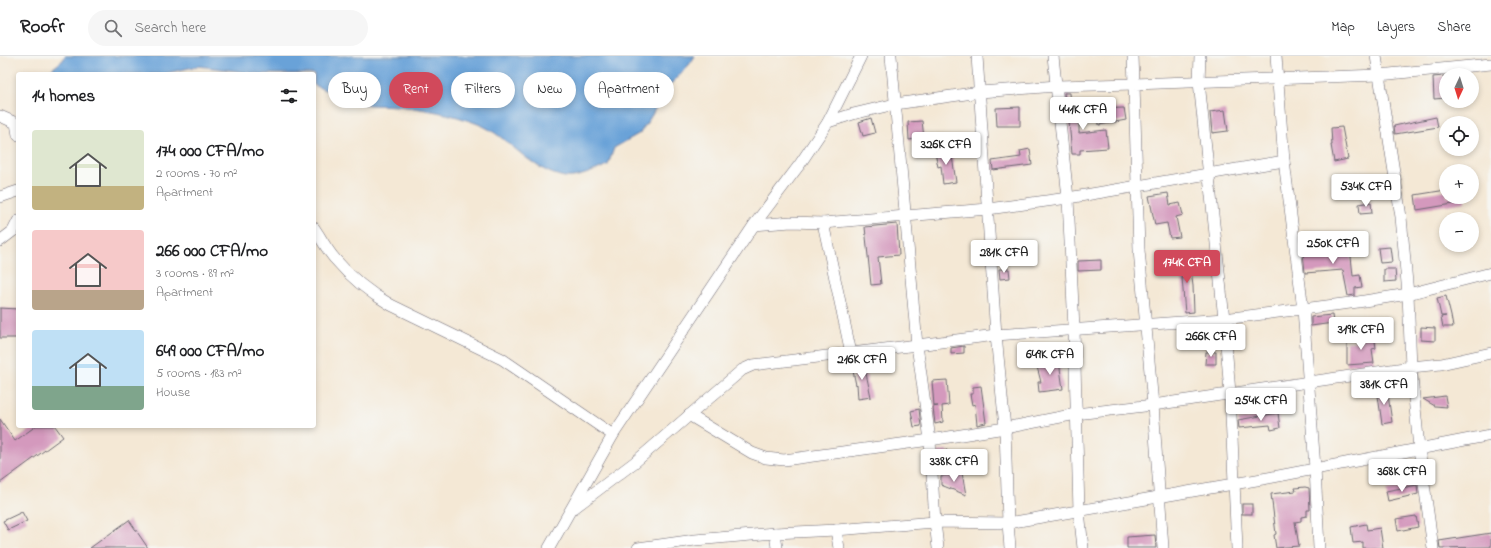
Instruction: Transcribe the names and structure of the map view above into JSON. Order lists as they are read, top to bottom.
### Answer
{
  "north": "bottom",
  "page": {
    "header": "Roofr",
    "search": "Search here",
    "nav": ["Map", "Layers", "Share"],
    "map_buttons": ["+", "−"],
    "chip": [
      "Buy",
      "Rent",
      "Filters",
      "New",
      "Apartment"
    ],
    "heading": "14 homes",
    "price": [
      "441K CFA",
      "326K CFA",
      "534K CFA",
      "250K CFA",
      "281K CFA",
      "174K CFA",
      "319K CFA",
      "266K CFA",
      "649K CFA",
      "216K CFA",
      "381K CFA",
      "254K CFA",
      "338K CFA",
      "368K CFA"
    ],
    "list": [
      {
        "name": "174 000 CFA/mo",
        "note": "2 rooms · 70 m² · Apartment"
      },
      {
        "name": "266 000 CFA/mo",
        "note": "3 rooms · 89 m² · Apartment"
      },
      {
        "name": "649 000 CFA/mo",
        "note": "5 rooms · 183 m² · House"
      }
    ]
  }
}
